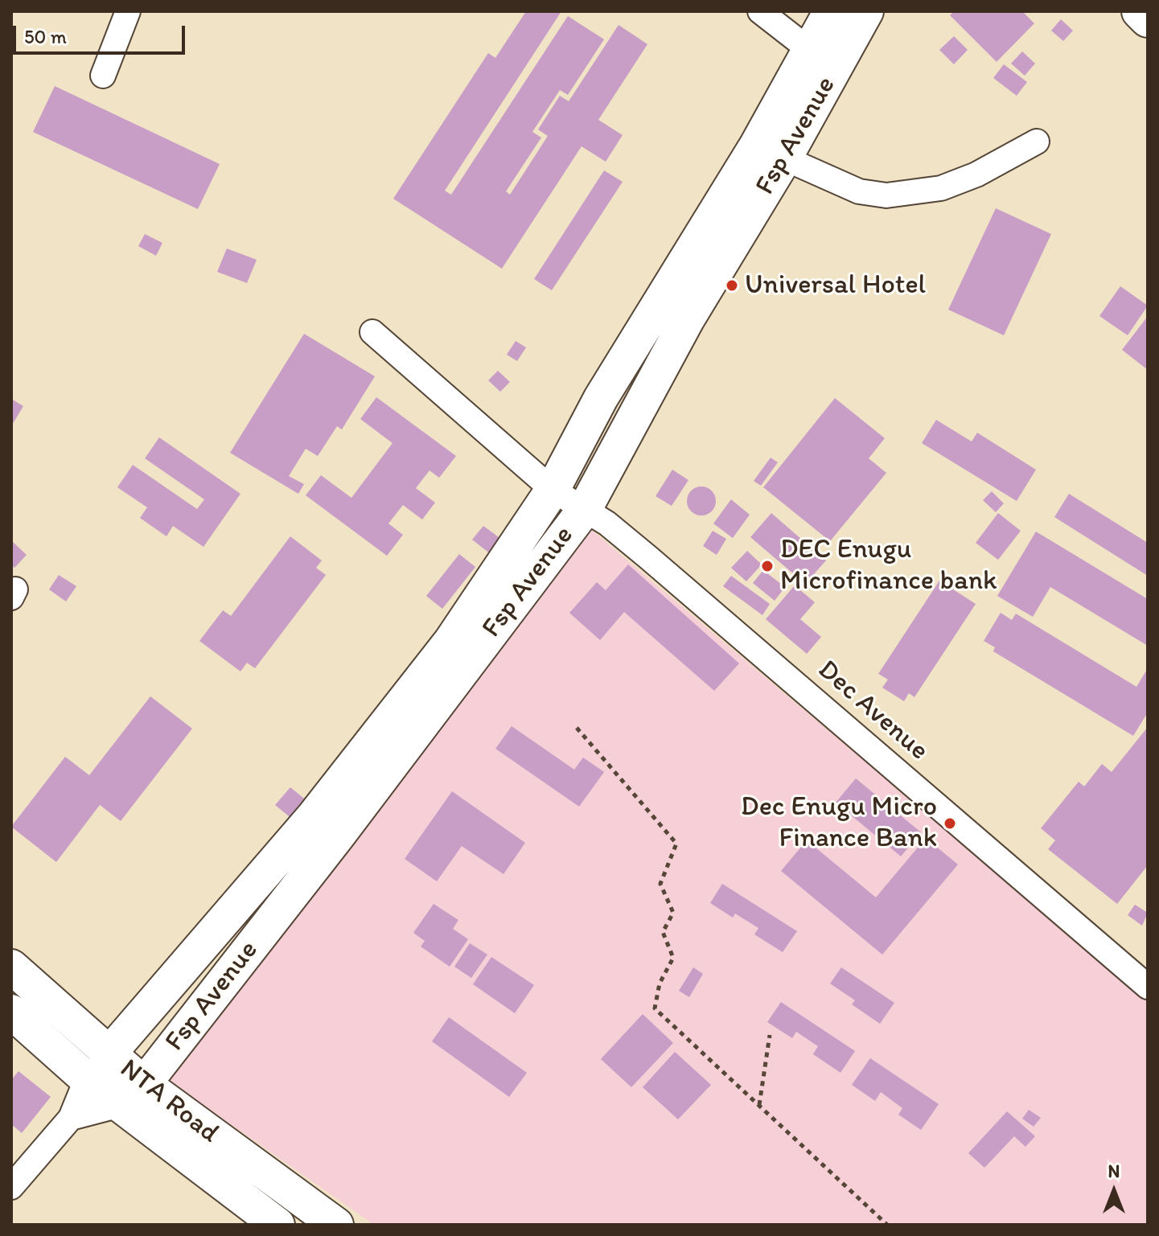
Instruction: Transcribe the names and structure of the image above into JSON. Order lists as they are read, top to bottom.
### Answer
{
  "streets": {
    "main road": ["Fsp Avenue", "NTA Road"],
    "street": ["Dec Avenue"]
  },
  "crossings": [
    ["Fsp Avenue", "Dec Avenue"],
    ["Fsp Avenue", "NTA Road"]
  ],
  "places": ["Universal Hotel", "DEC Enugu Microfinance bank", "Dec Enugu Micro Finance Bank"],
  "scale_bar": "50 m",
  "north": "top"
}
